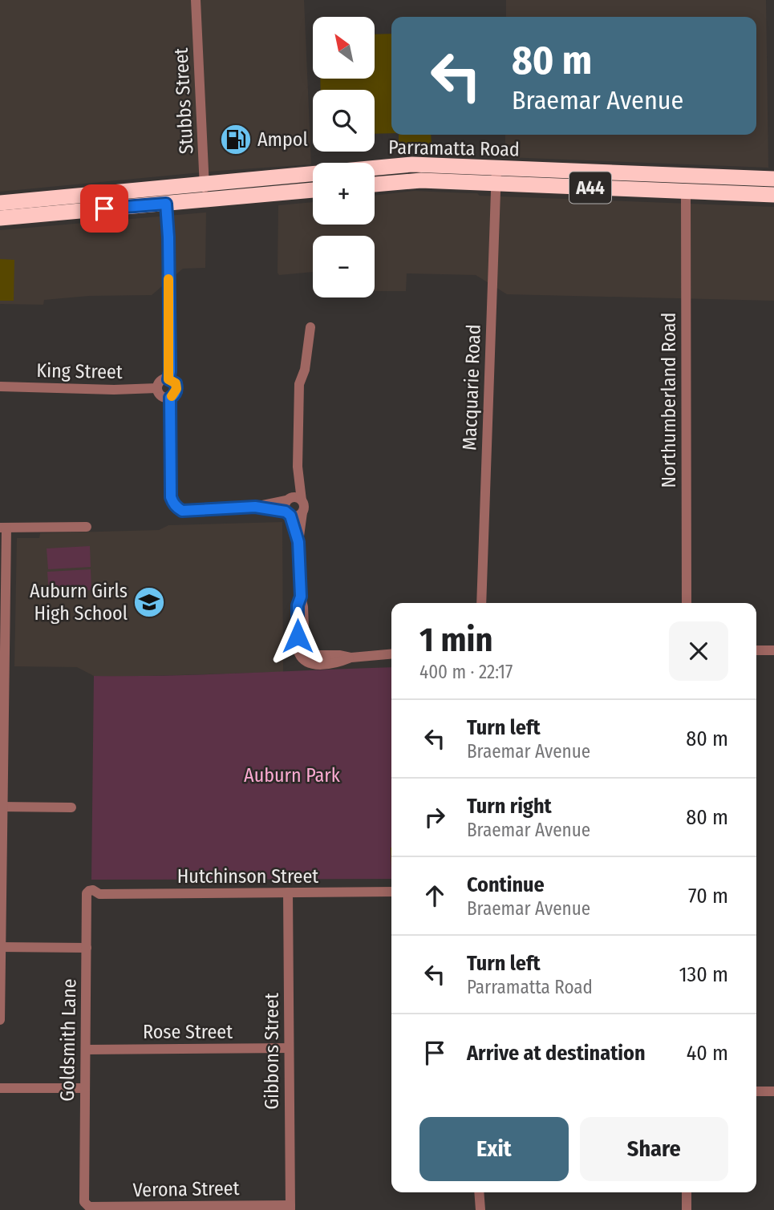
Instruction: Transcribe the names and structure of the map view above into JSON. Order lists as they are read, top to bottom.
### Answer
{
  "streets": {
    "highway": ["Parramatta Road", "A44"],
    "street": [
      "Stubbs Street",
      "King Street",
      "Macquarie Road",
      "Northumberland Road",
      "Hutchinson Street",
      "Rose Street",
      "Goldsmith Lane",
      "Gibbons Street",
      "Verona Street"
    ]
  },
  "crossings": [
    ["Stubbs Street", "Parramatta Road"],
    ["Parramatta Road", "Macquarie Road"],
    ["Parramatta Road", "Northumberland Road"],
    ["Hutchinson Street", "Goldsmith Lane"],
    ["Hutchinson Street", "Gibbons Street"],
    ["Rose Street", "Goldsmith Lane"],
    ["Rose Street", "Gibbons Street"],
    ["Goldsmith Lane", "Verona Street"],
    ["Gibbons Street", "Verona Street"]
  ],
  "parks": ["Auburn Park"],
  "places": {
    "fuel station": ["Ampol"],
    "school or university": ["Auburn Girls High School"]
  },
  "north": "top left",
  "page": {
    "map_buttons": ["+", "−"],
    "turn": ["80 m", "Braemar Avenue"],
    "heading": ["1 min", "400 m · 22:17"],
    "list": [
      {
        "name": "Turn left",
        "note": "Braemar Avenue",
        "value": "80 m"
      },
      {
        "name": "Turn right",
        "note": "Braemar Avenue",
        "value": "80 m"
      },
      {
        "name": "Continue",
        "note": "Braemar Avenue",
        "value": "70 m"
      },
      {
        "name": "Turn left",
        "note": "Parramatta Road",
        "value": "130 m"
      },
      {
        "name": "Arrive at destination",
        "value": "40 m"
      }
    ],
    "buttons": ["Exit", "Share"]
  }
}
